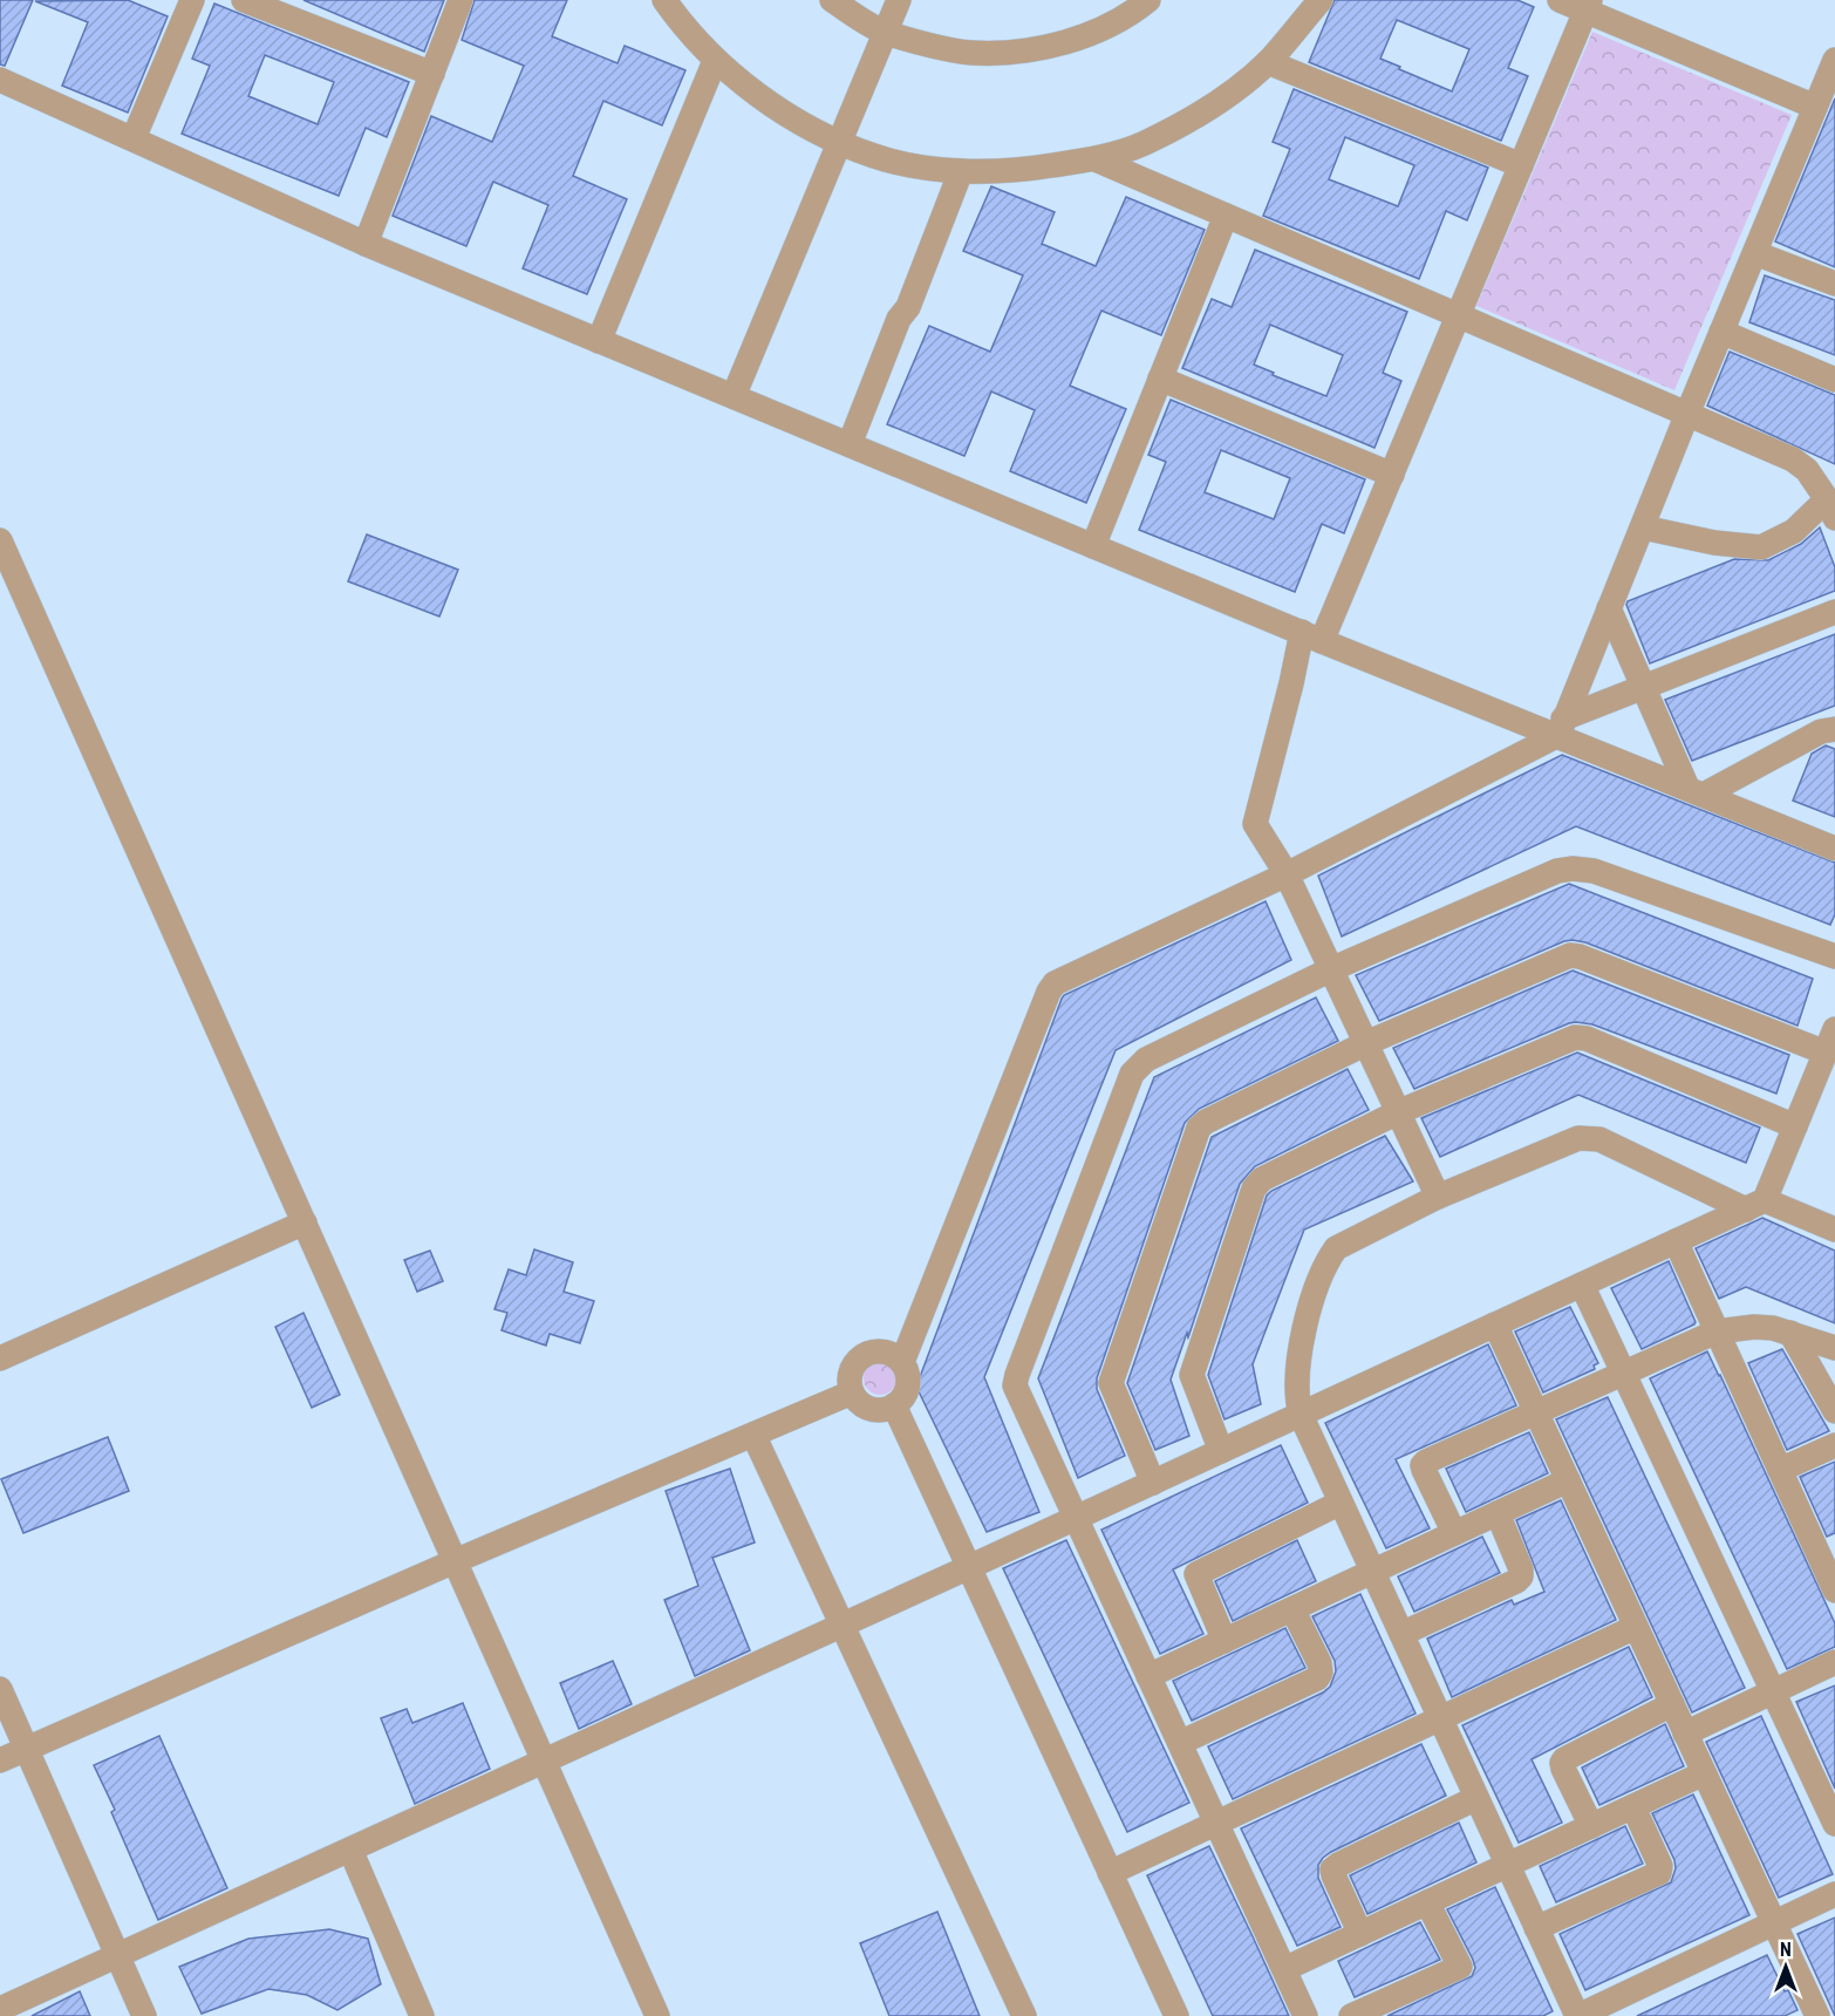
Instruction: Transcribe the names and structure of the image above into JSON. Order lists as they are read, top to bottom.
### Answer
{
  "north": "top"
}
